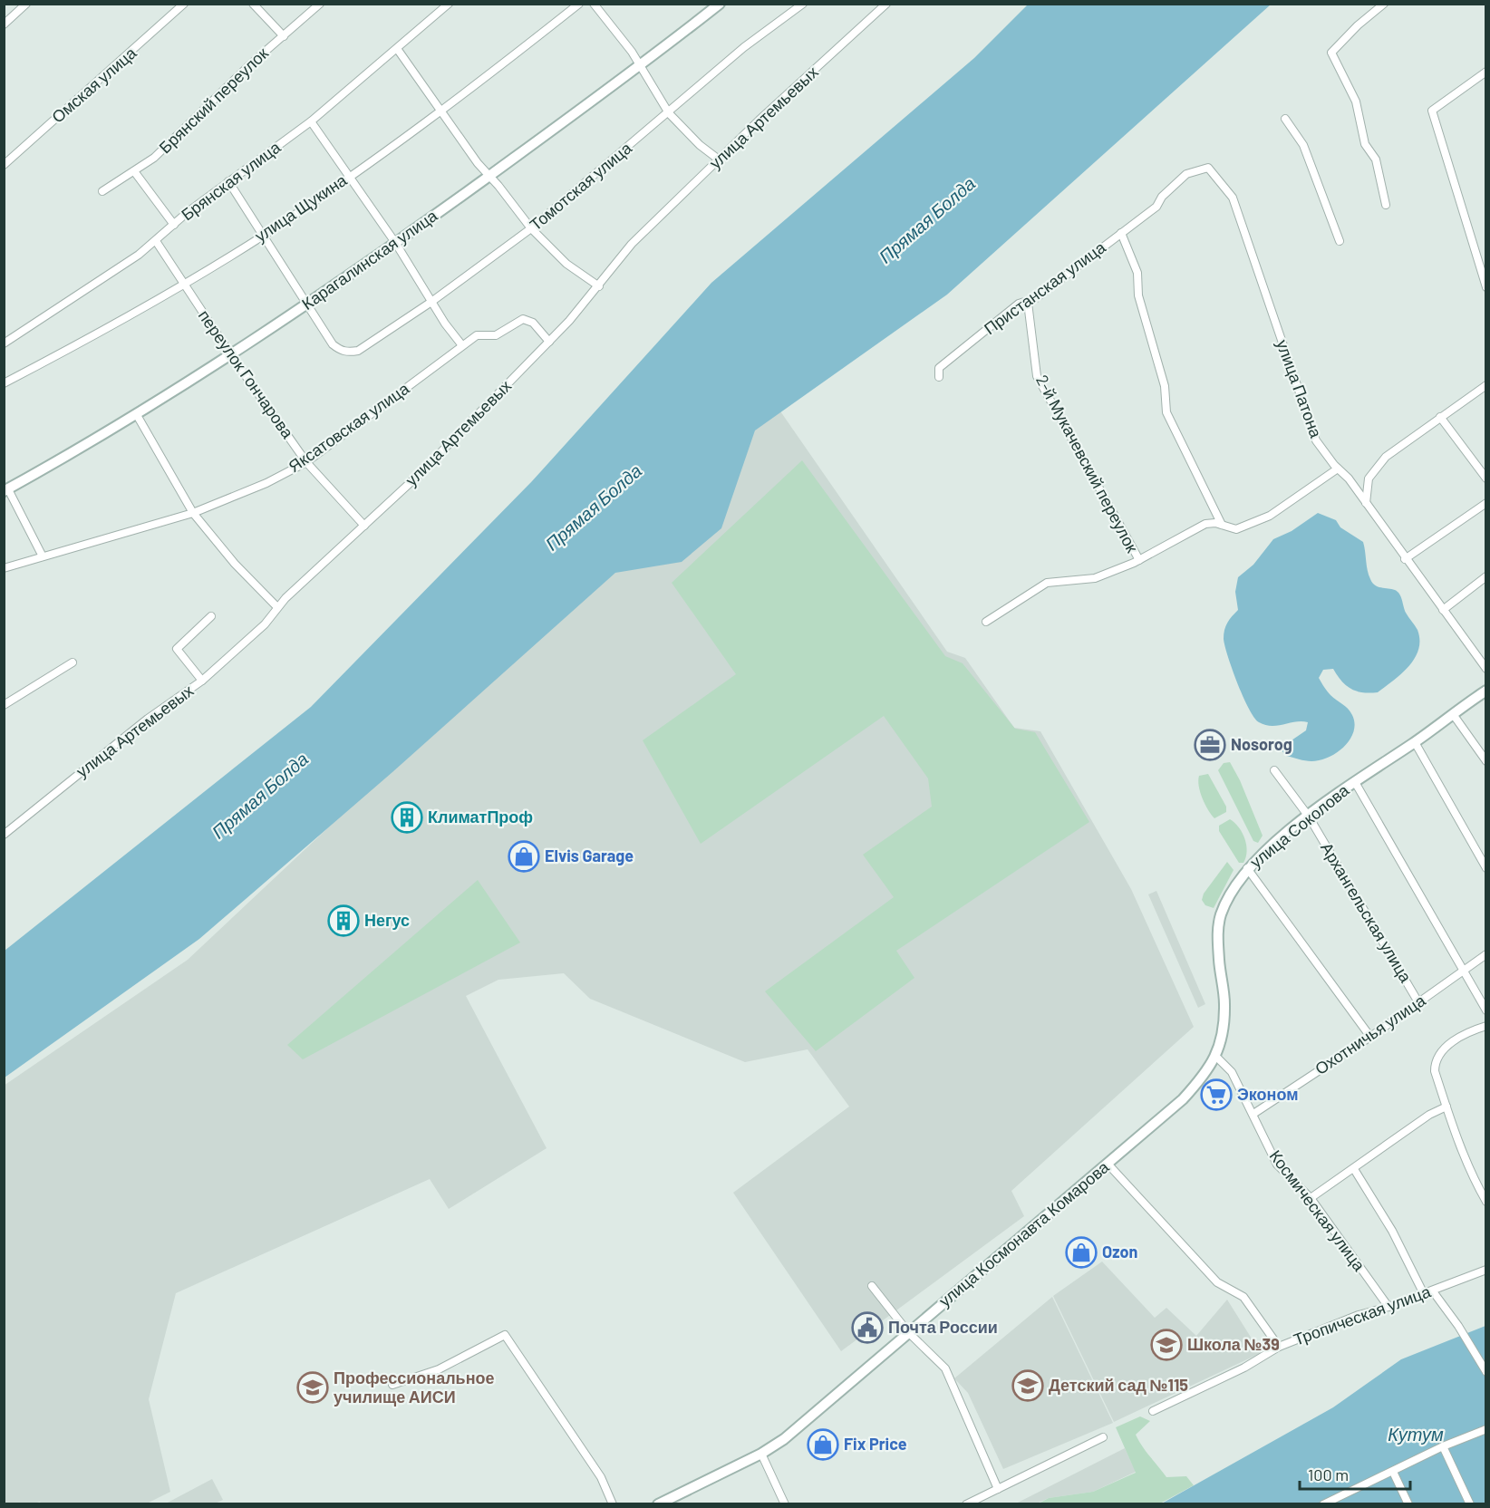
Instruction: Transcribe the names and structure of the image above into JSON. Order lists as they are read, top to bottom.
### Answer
{
  "streets": {
    "main road": ["Карагалинская улица", "улица Соколова", "улица Космонавта Комарова"],
    "street": [
      "Омская улица",
      "Брянский переулок",
      "улица Артемьевых",
      "Брянская улица",
      "Томотская улица",
      "улица Щукина",
      "Пристанская улица",
      "переулок Гончарова",
      "улица Патона",
      "Яксатовская улица",
      "2-й Мукачевский переулок",
      "Архангельская улица",
      "Охотничья улица",
      "Космическая улица",
      "Тропическая улица"
    ]
  },
  "crossings": [
    ["улица Артемьевых", "переулок Гончарова"],
    ["улица Артемьевых", "Яксатовская улица"],
    ["Брянская улица", "переулок Гончарова"],
    ["Томотская улица", "Карагалинская улица"],
    ["улица Щукина", "переулок Гончарова"],
    ["Карагалинская улица", "переулок Гончарова"],
    ["Пристанская улица", "улица Патона"],
    ["Пристанская улица", "2-й Мукачевский переулок"],
    ["переулок Гончарова", "Яксатовская улица"],
    ["улица Соколова", "Архангельская улица"],
    ["улица Соколова", "Космическая улица"],
    ["улица Соколова", "улица Космонавта Комарова"],
    ["Архангельская улица", "Охотничья улица"],
    ["Охотничья улица", "Космическая улица"],
    ["Космическая улица", "улица Космонавта Комарова"],
    ["Космическая улица", "Тропическая улица"]
  ],
  "water": ["Прямая Болда", "Кутум"],
  "places": {
    "office": ["Nosorog"],
    "building": ["КлиматПроф", "Негус"],
    "shop": ["Elvis Garage", "Ozon", "Fix Price"],
    "supermarket": ["Эконом"],
    "public building": ["Почта России"],
    "school or university": ["Школа №39", "Детский сад №115", "Профессиональное училище АИСИ"]
  },
  "scale_bar": "100 m"
}
